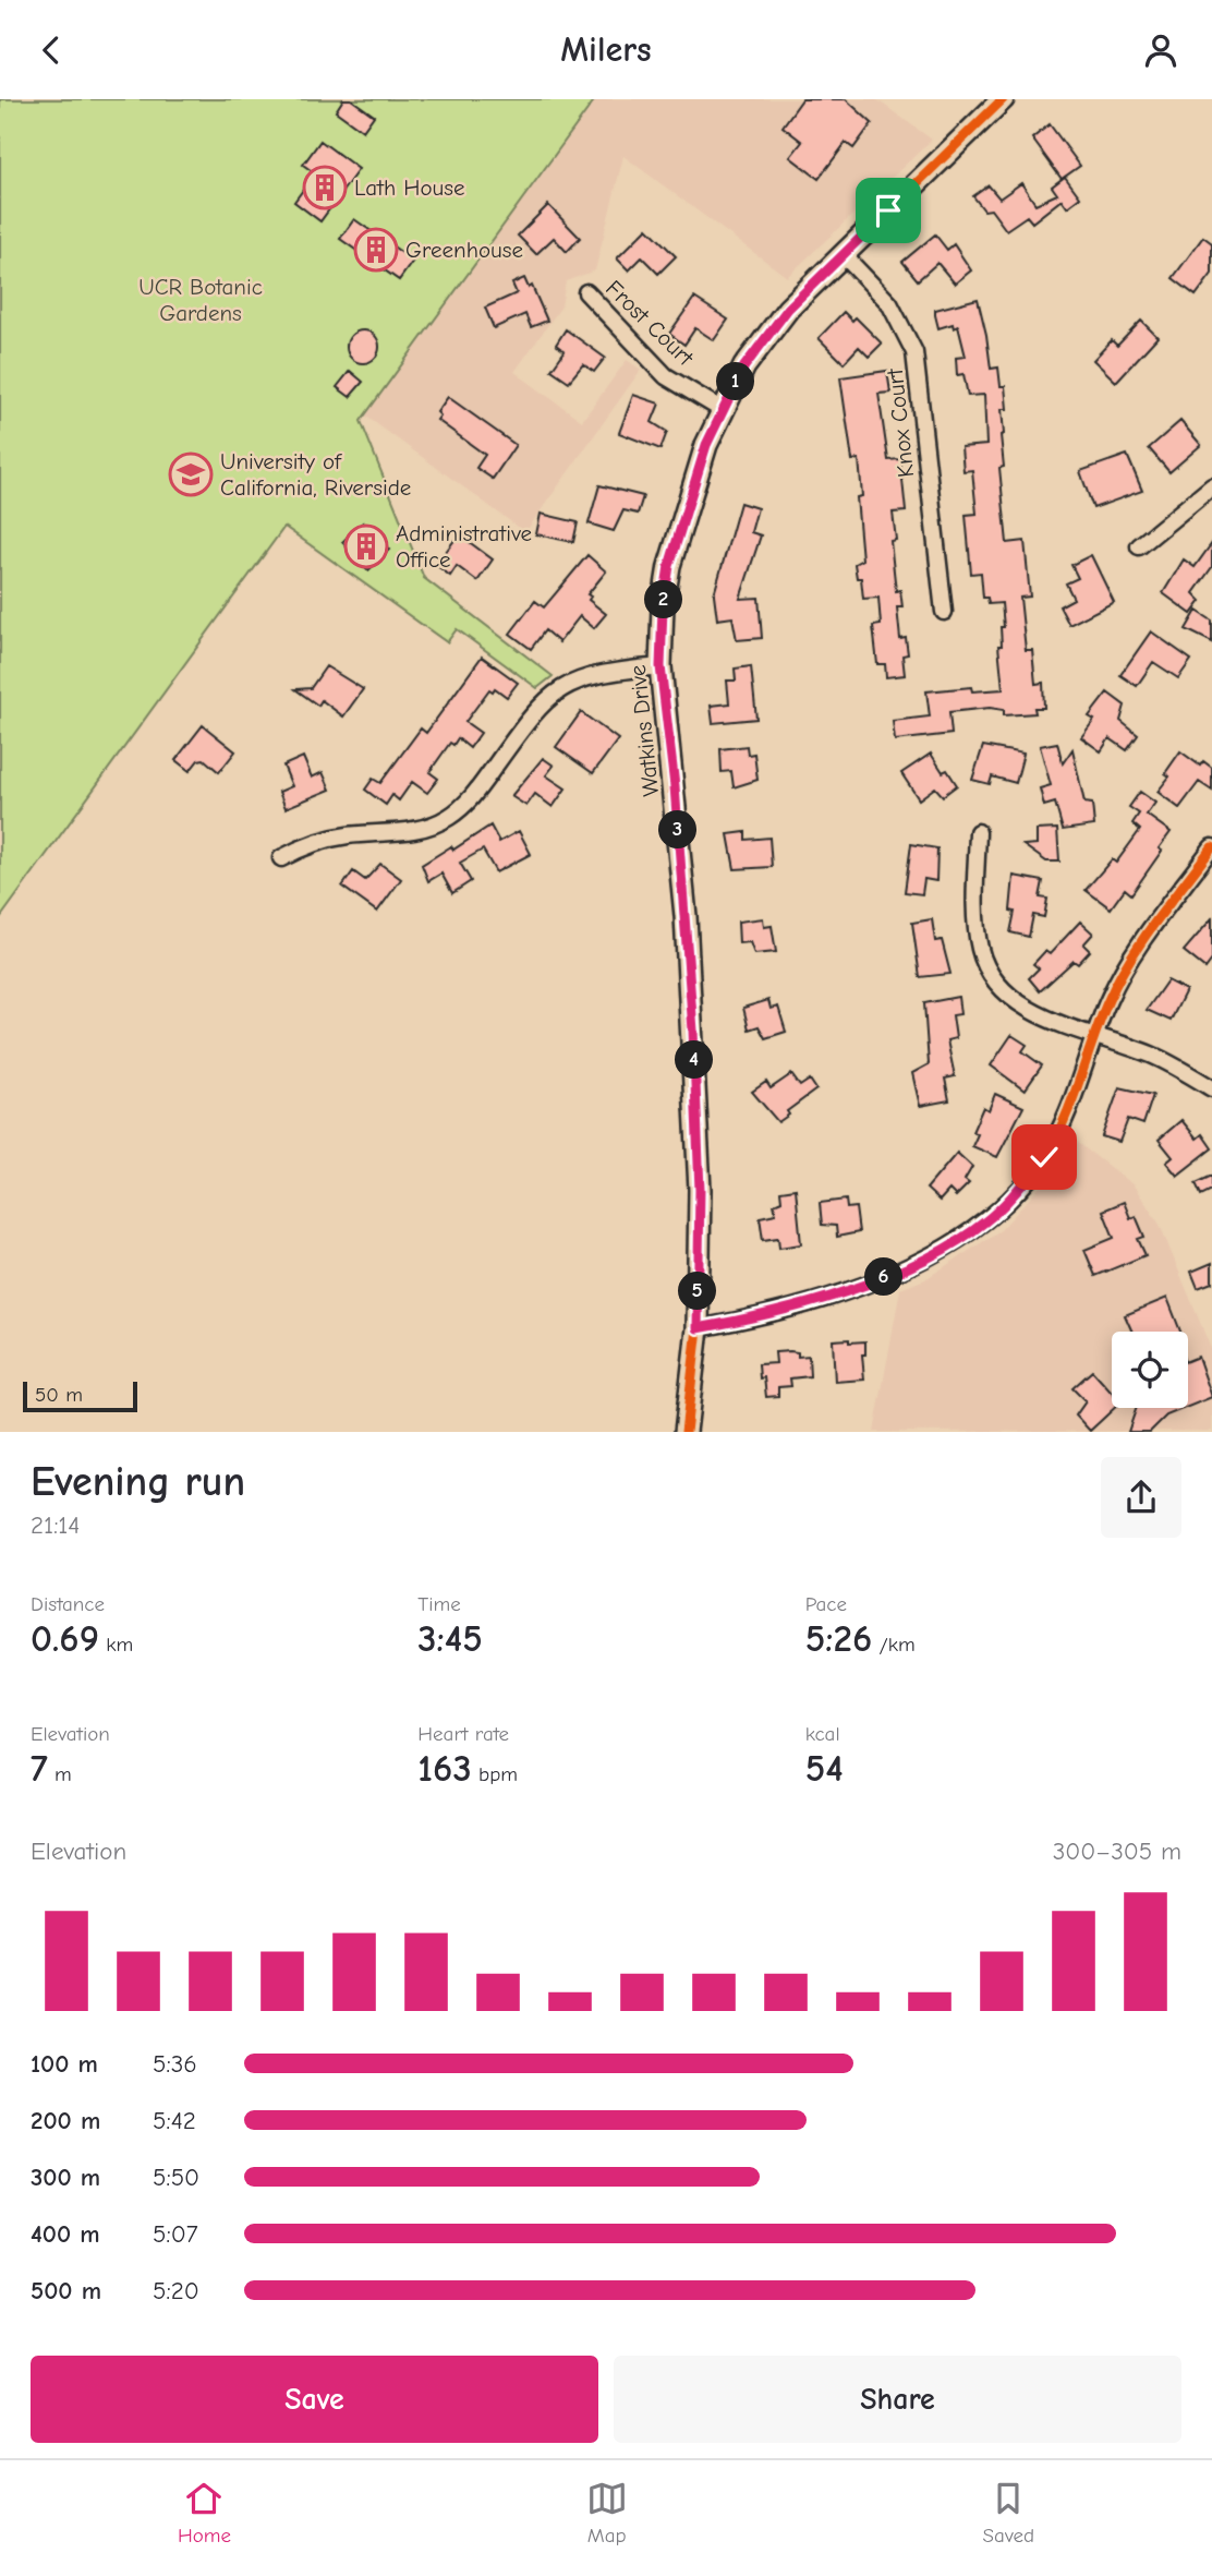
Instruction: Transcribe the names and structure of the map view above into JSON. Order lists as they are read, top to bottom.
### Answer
{
  "streets": {
    "main road": ["Watkins Drive"],
    "street": ["Frost Court", "Knox Court"]
  },
  "crossings": [
    ["Frost Court", "Watkins Drive"],
    ["Knox Court", "Watkins Drive"]
  ],
  "parks": ["UCR Botanic Gardens"],
  "places": {
    "building": ["Lath House", "Greenhouse", "Administrative Office"],
    "school or university": ["University of California, Riverside"]
  },
  "scale_bar": "50 m",
  "page": {
    "header": "Milers",
    "pins": [
      "1",
      "2",
      "3",
      "4",
      "6",
      "5"
    ],
    "scale": "50 m",
    "heading": ["Evening run", "21:14"],
    "stats": [
      ["Distance", "0.69 km"],
      ["Time", "3:45"],
      ["Pace", "5:26 /km"],
      ["Elevation", "7 m"],
      ["Heart rate", "163 bpm"],
      ["kcal", "54"]
    ],
    "chart": ["Elevation", "300–305 m"],
    "list": [
      {
        "name": "100 m",
        "note": "5:36"
      },
      {
        "name": "200 m",
        "note": "5:42"
      },
      {
        "name": "300 m",
        "note": "5:50"
      },
      {
        "name": "400 m",
        "note": "5:07"
      },
      {
        "name": "500 m",
        "note": "5:20"
      }
    ],
    "buttons": ["Save", "Share"],
    "tabs": ["Home", "Map", "Saved"]
  }
}
